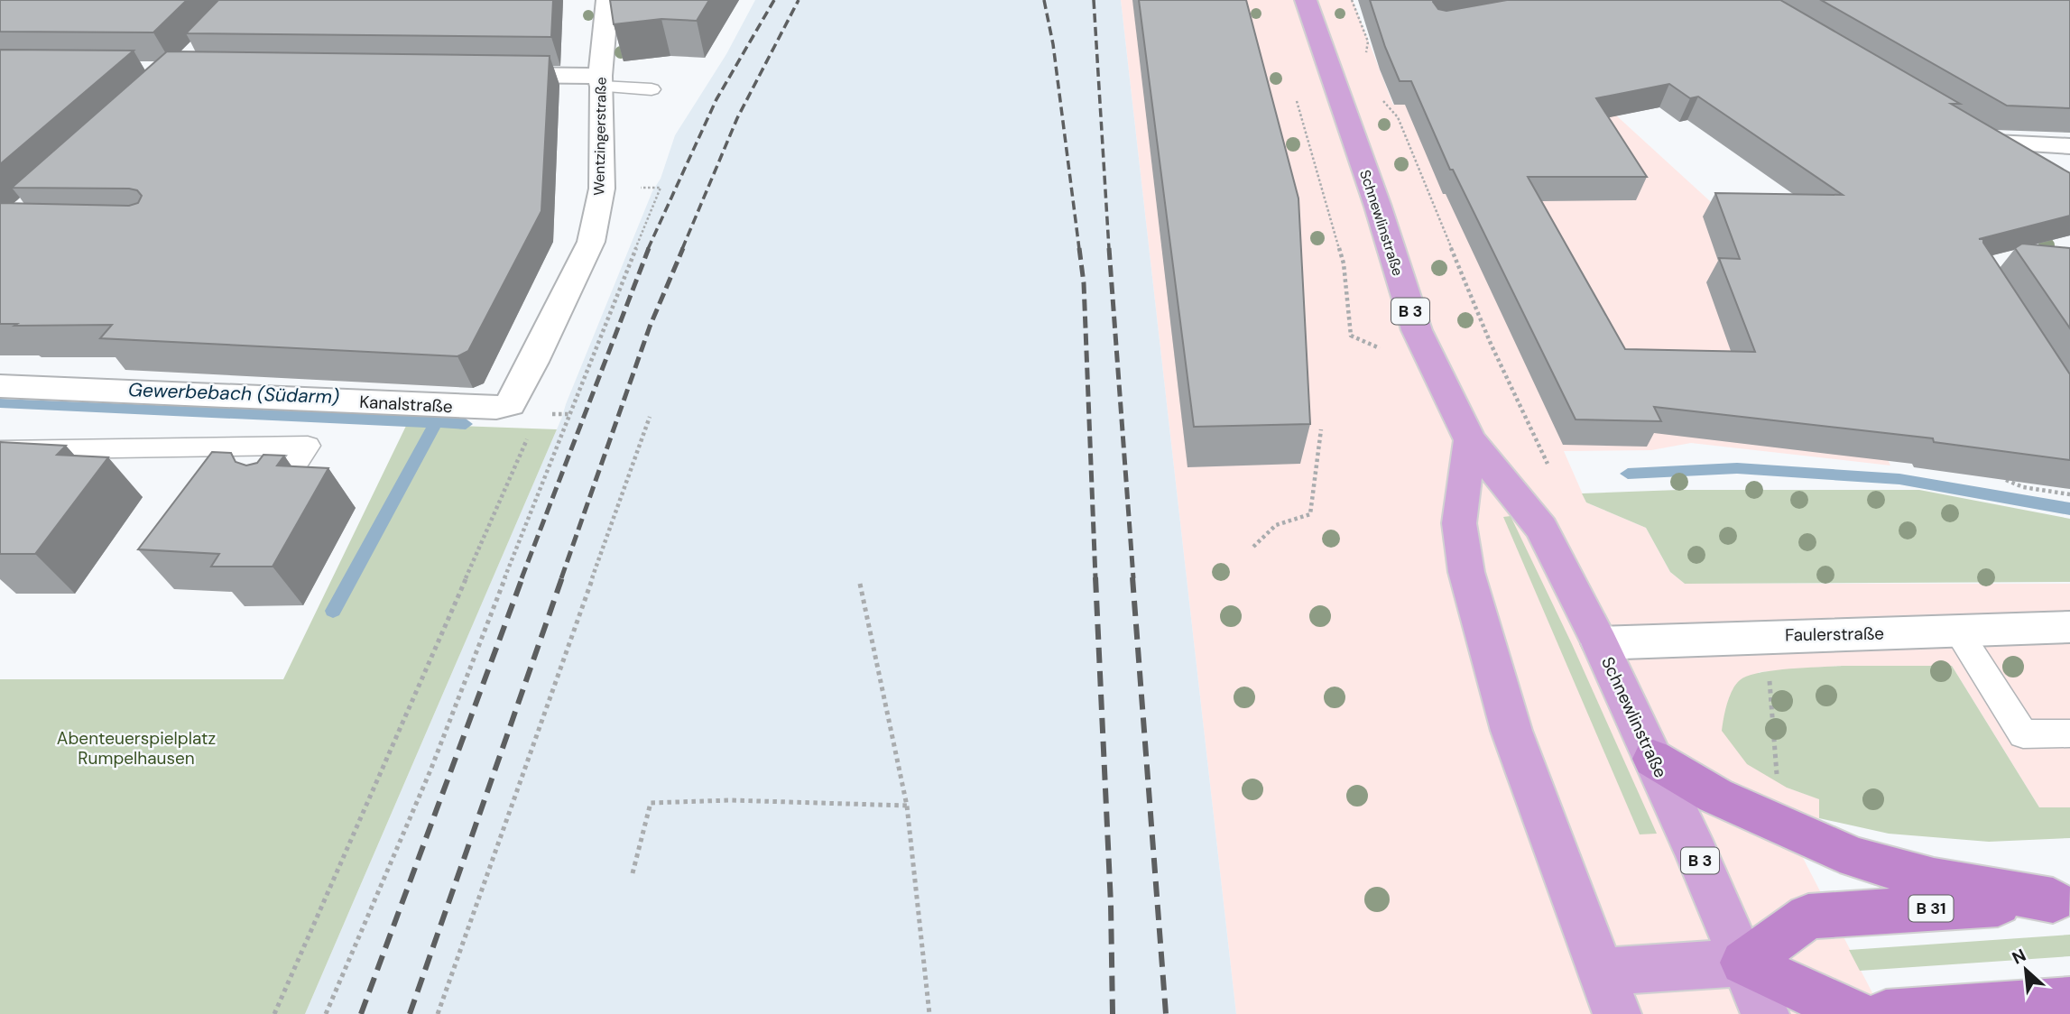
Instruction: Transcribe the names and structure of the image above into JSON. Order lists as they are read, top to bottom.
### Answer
{
  "streets": {
    "highway": ["B 31"],
    "main road": ["Schnewlinstraße", "B 3"],
    "street": ["Wentzingerstraße", "Kanalstraße", "Faulerstraße"]
  },
  "crossings": [
    ["Wentzingerstraße", "Kanalstraße"],
    ["Schnewlinstraße", "Faulerstraße"],
    ["Schnewlinstraße", "B 31"]
  ],
  "water": ["Gewerbebach (Südarm)"],
  "parks": ["Abenteuerspielplatz Rumpelhausen"],
  "north": "top left"
}
